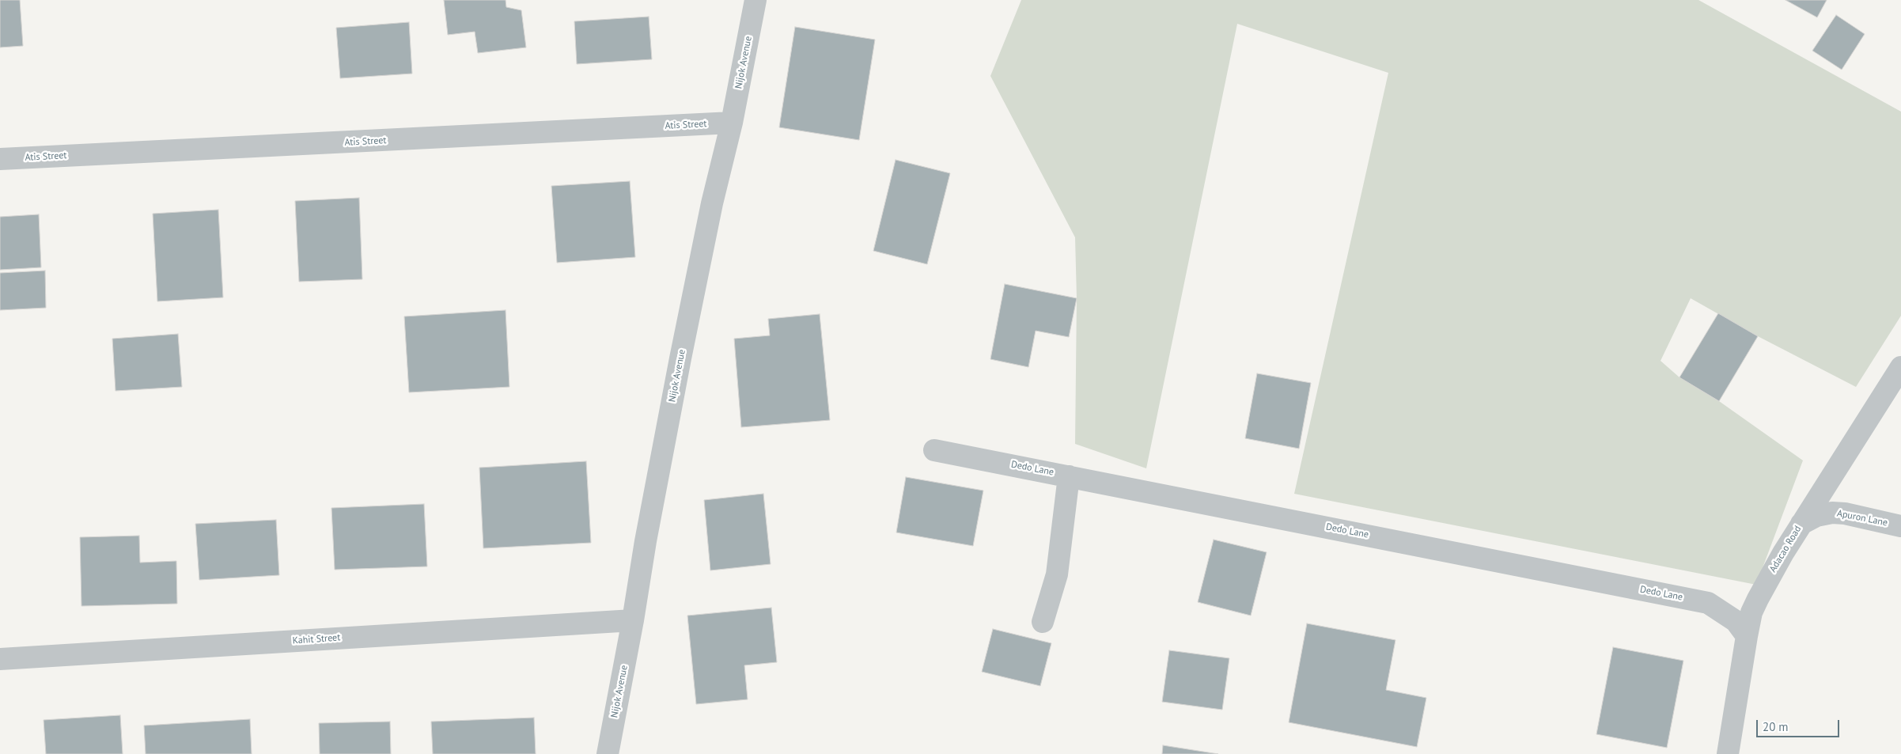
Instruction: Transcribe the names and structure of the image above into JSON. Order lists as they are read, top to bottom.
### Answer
{
  "streets": {
    "street": [
      "Nijok Avenue",
      "Atis Street",
      "Dedo Lane",
      "Apuron Lane",
      "Adacao Road",
      "Kahit Street"
    ]
  },
  "crossings": [
    ["Nijok Avenue", "Atis Street"],
    ["Nijok Avenue", "Kahit Street"],
    ["Dedo Lane", "Adacao Road"],
    ["Apuron Lane", "Adacao Road"]
  ],
  "scale_bar": "20 m"
}
